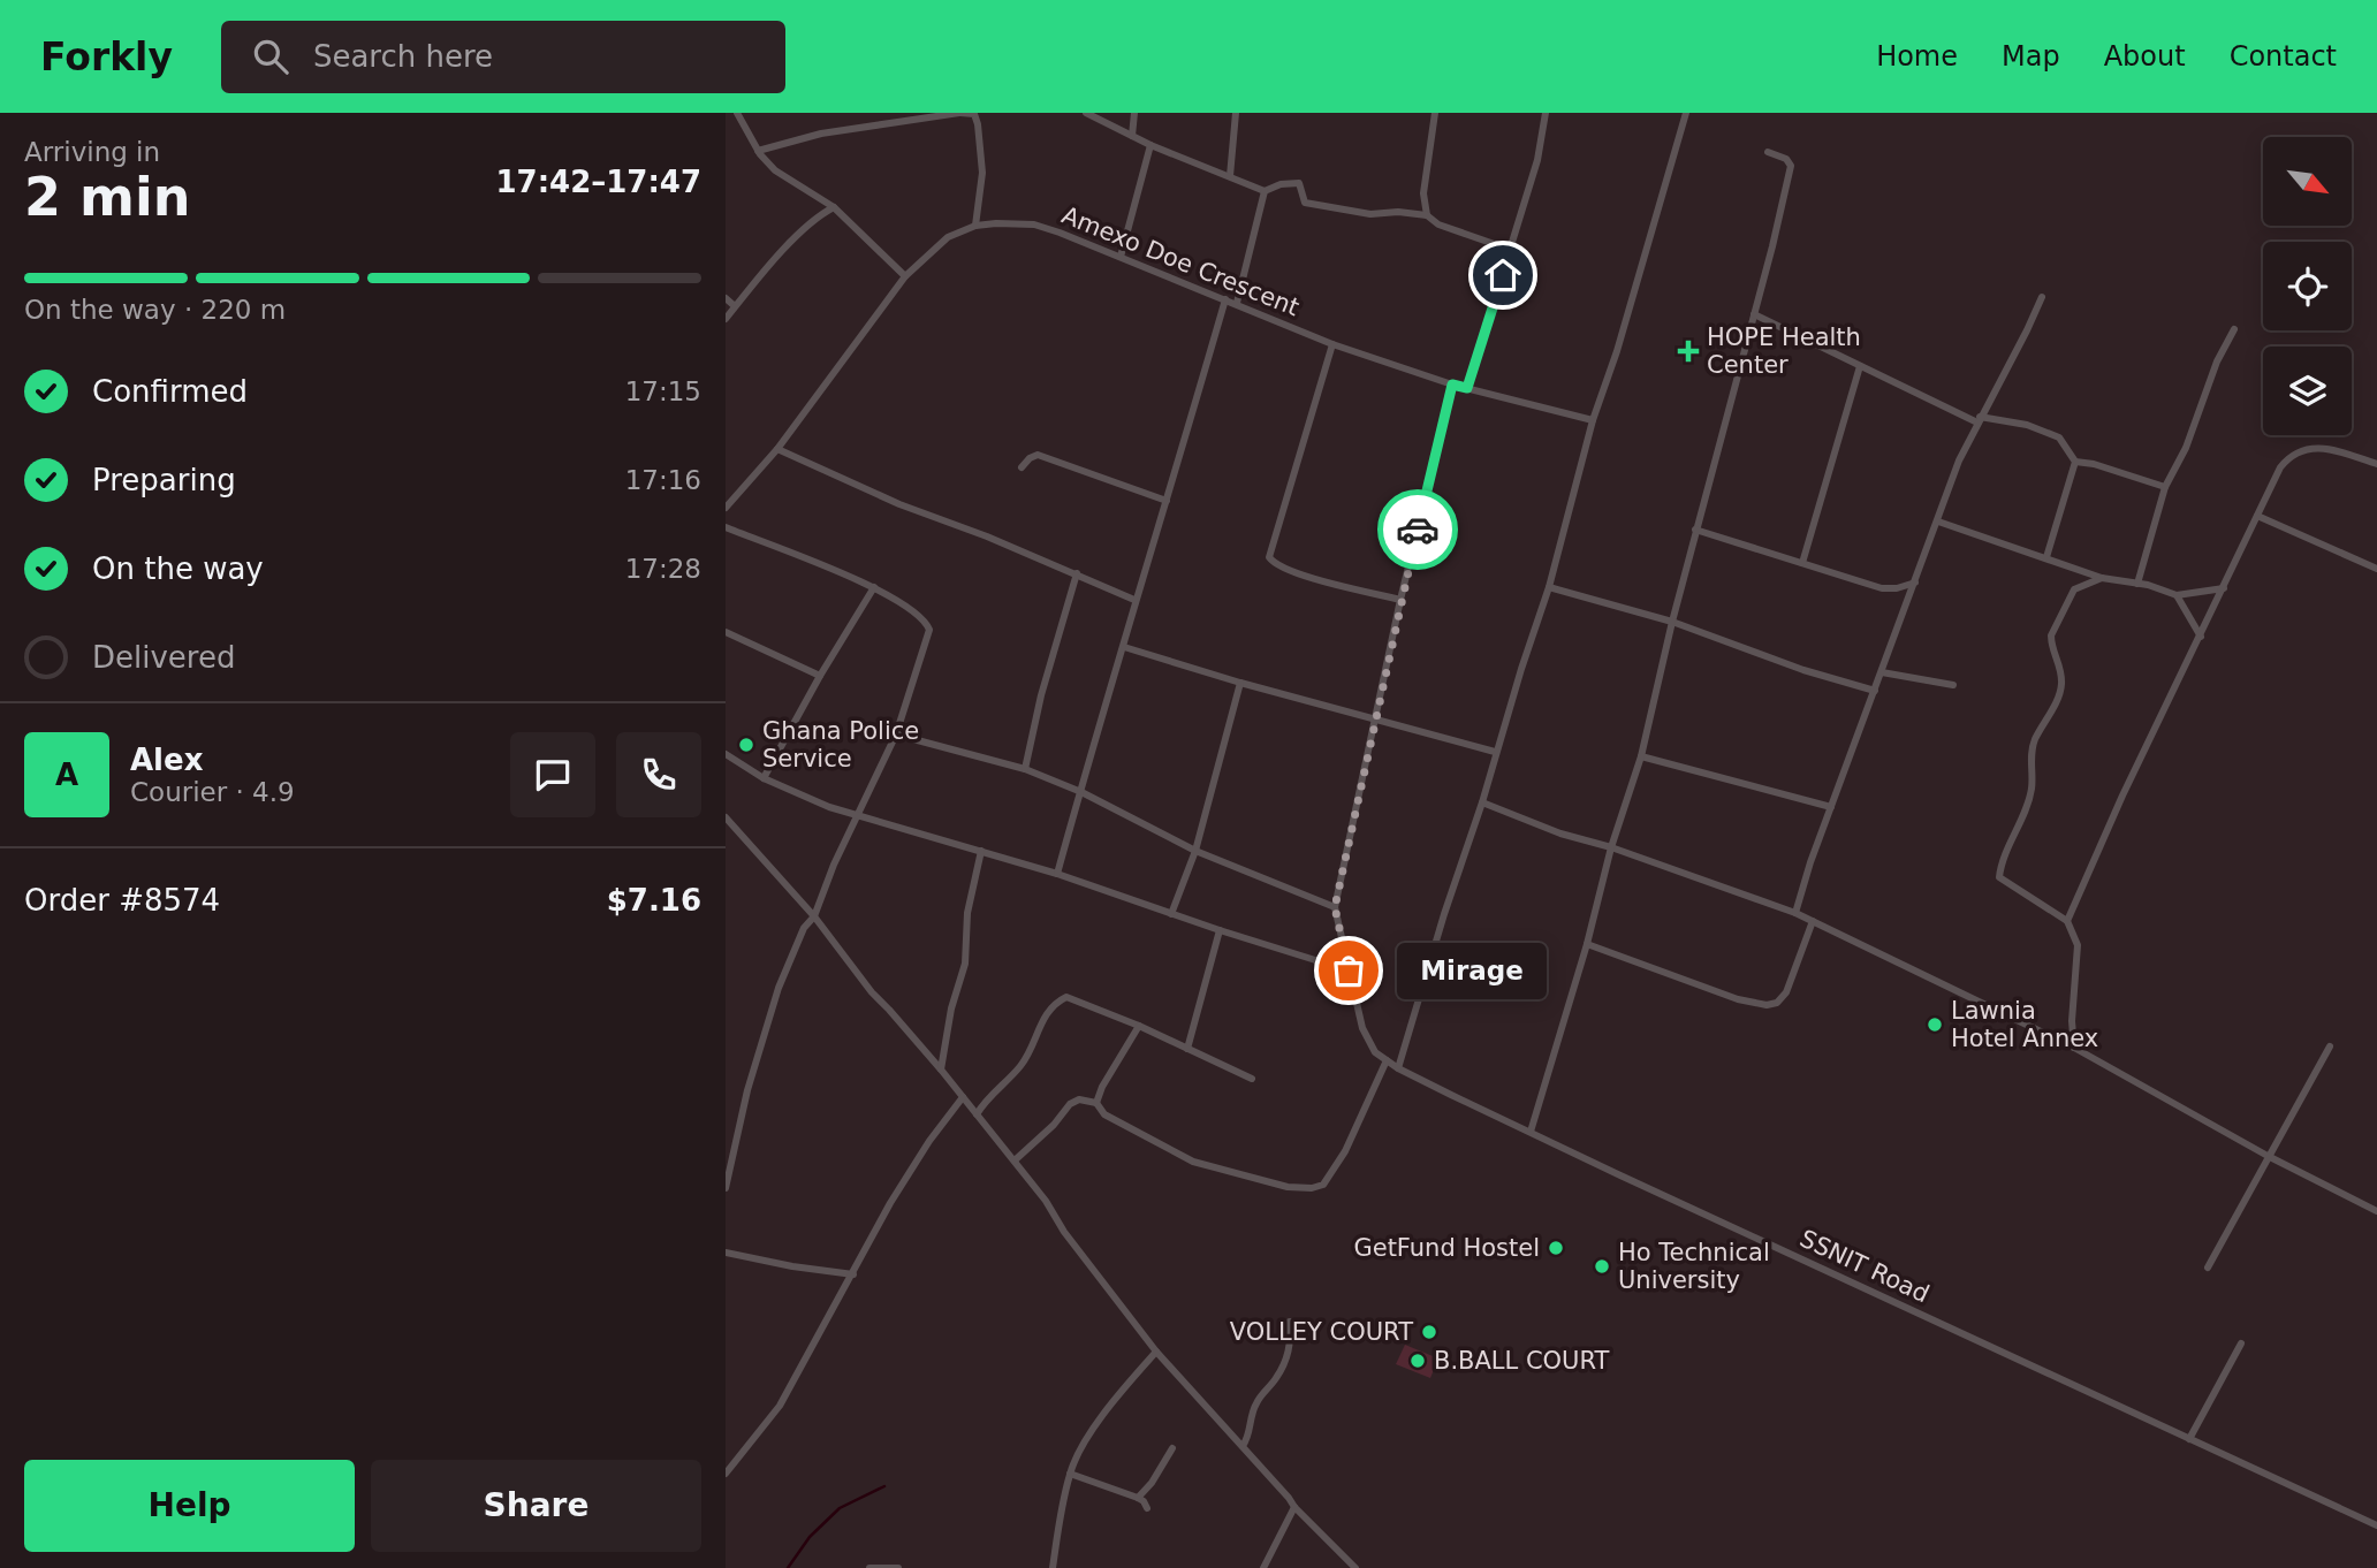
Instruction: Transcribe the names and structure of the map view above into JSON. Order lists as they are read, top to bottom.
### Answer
{
  "streets": {
    "street": ["Amexo Doe Crescent", "SSNIT Road"]
  },
  "places": {
    "health": ["HOPE Health Center"],
    "other": [
      "Ghana Police Service",
      "Mirage",
      "Lawnia Hotel Annex",
      "GetFund Hostel",
      "Ho Technical University",
      "VOLLEY COURT",
      "B.BALL COURT"
    ]
  },
  "north": "bottom right",
  "page": {
    "header": "Forkly",
    "search": "Search here",
    "nav": [
      "Home",
      "Map",
      "About",
      "Contact"
    ],
    "heading": ["2 min", "Arriving in", "17:42–17:47"],
    "panel": [
      "Alex",
      "Courier · 4.9",
      "Order #8574",
      "$7.16"
    ],
    "bar": "On the way · 220 m",
    "list": [
      ["Confirmed", "17:15"],
      ["Preparing", "17:16"],
      ["On the way", "17:28"],
      "Delivered"
    ],
    "round": "A",
    "bubble": "Mirage",
    "buttons": ["Help", "Share"]
  }
}
